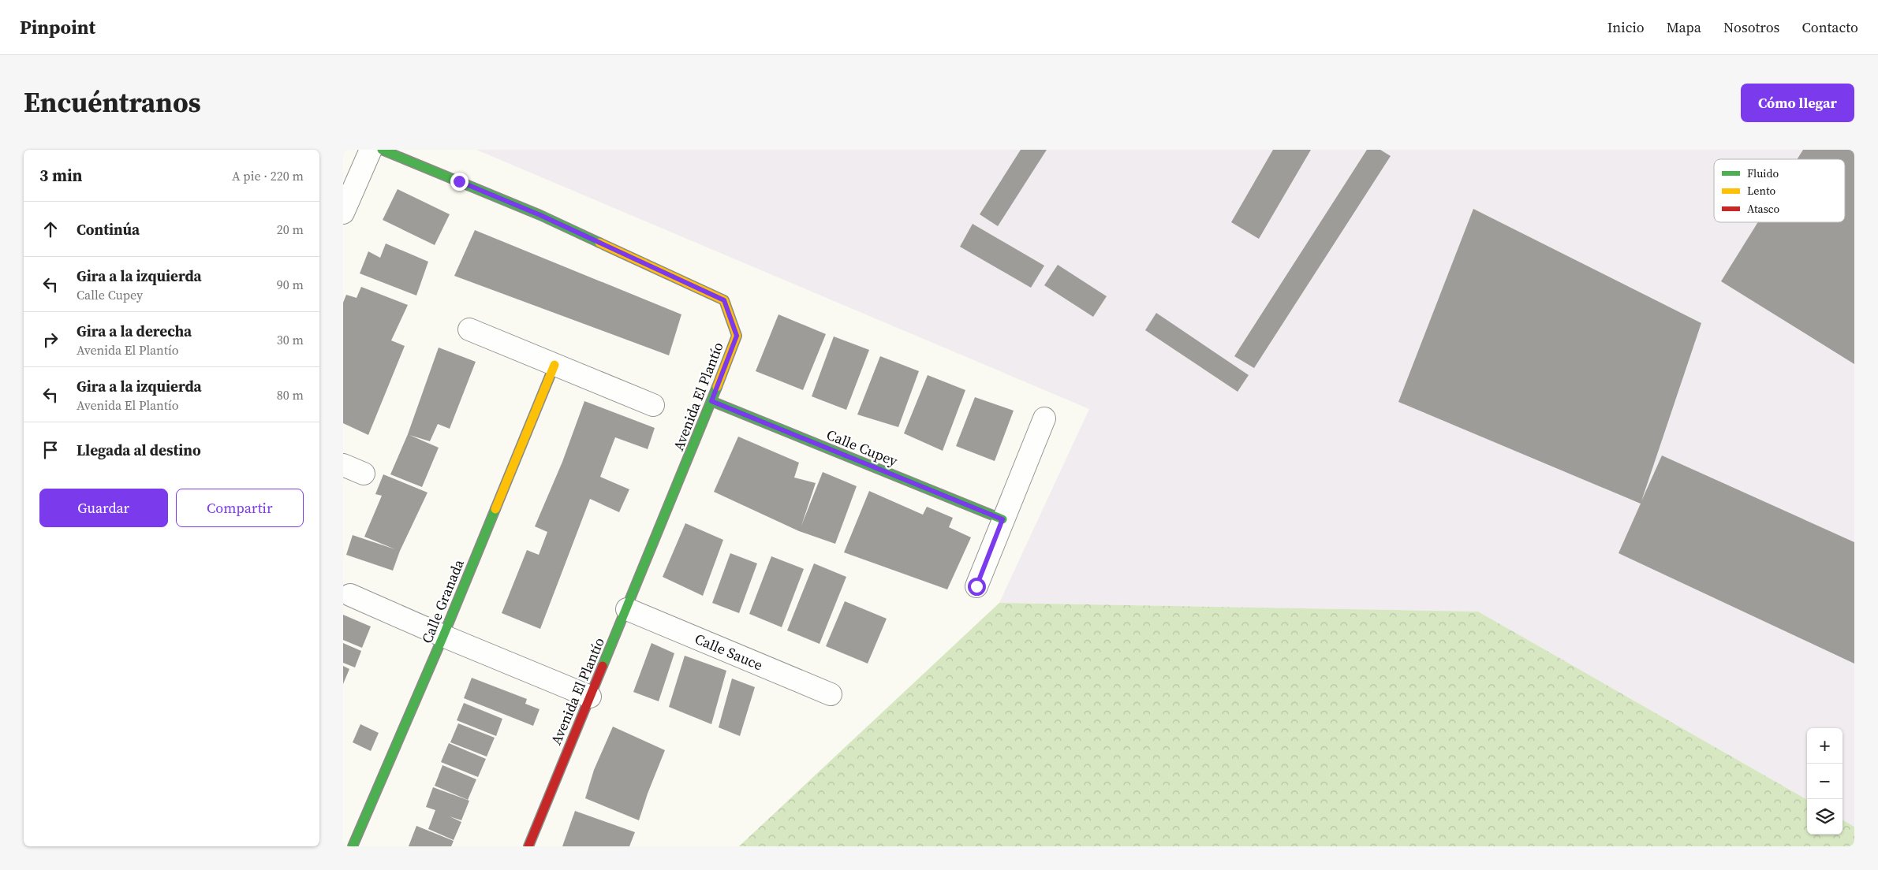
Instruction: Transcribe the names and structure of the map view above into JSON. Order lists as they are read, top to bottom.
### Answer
{
  "streets": {
    "street": [
      "Avenida El Plantío",
      "Calle Cupey",
      "Calle Granada",
      "Calle Sauce"
    ]
  },
  "crossings": [
    ["Avenida El Plantío", "Calle Cupey"],
    ["Avenida El Plantío", "Calle Sauce"]
  ],
  "legend": ["Fluido", "Lento", "Atasco"],
  "page": {
    "header": "Pinpoint",
    "nav": [
      "Inicio",
      "Mapa",
      "Nosotros",
      "Contacto"
    ],
    "title": "Encuéntranos",
    "buttons": [
      "Cómo llegar",
      ["Guardar", "Compartir"]
    ],
    "heading": ["3 min", "A pie · 220 m"],
    "list": [
      ["Continúa", "20 m"],
      ["Gira a la izquierda", "Calle Cupey", "90 m"],
      ["Gira a la derecha", "Avenida El Plantío", "30 m"],
      ["Gira a la izquierda", "Avenida El Plantío", "80 m"],
      "Llegada al destino"
    ],
    "map_buttons": ["+", "−"]
  }
}
